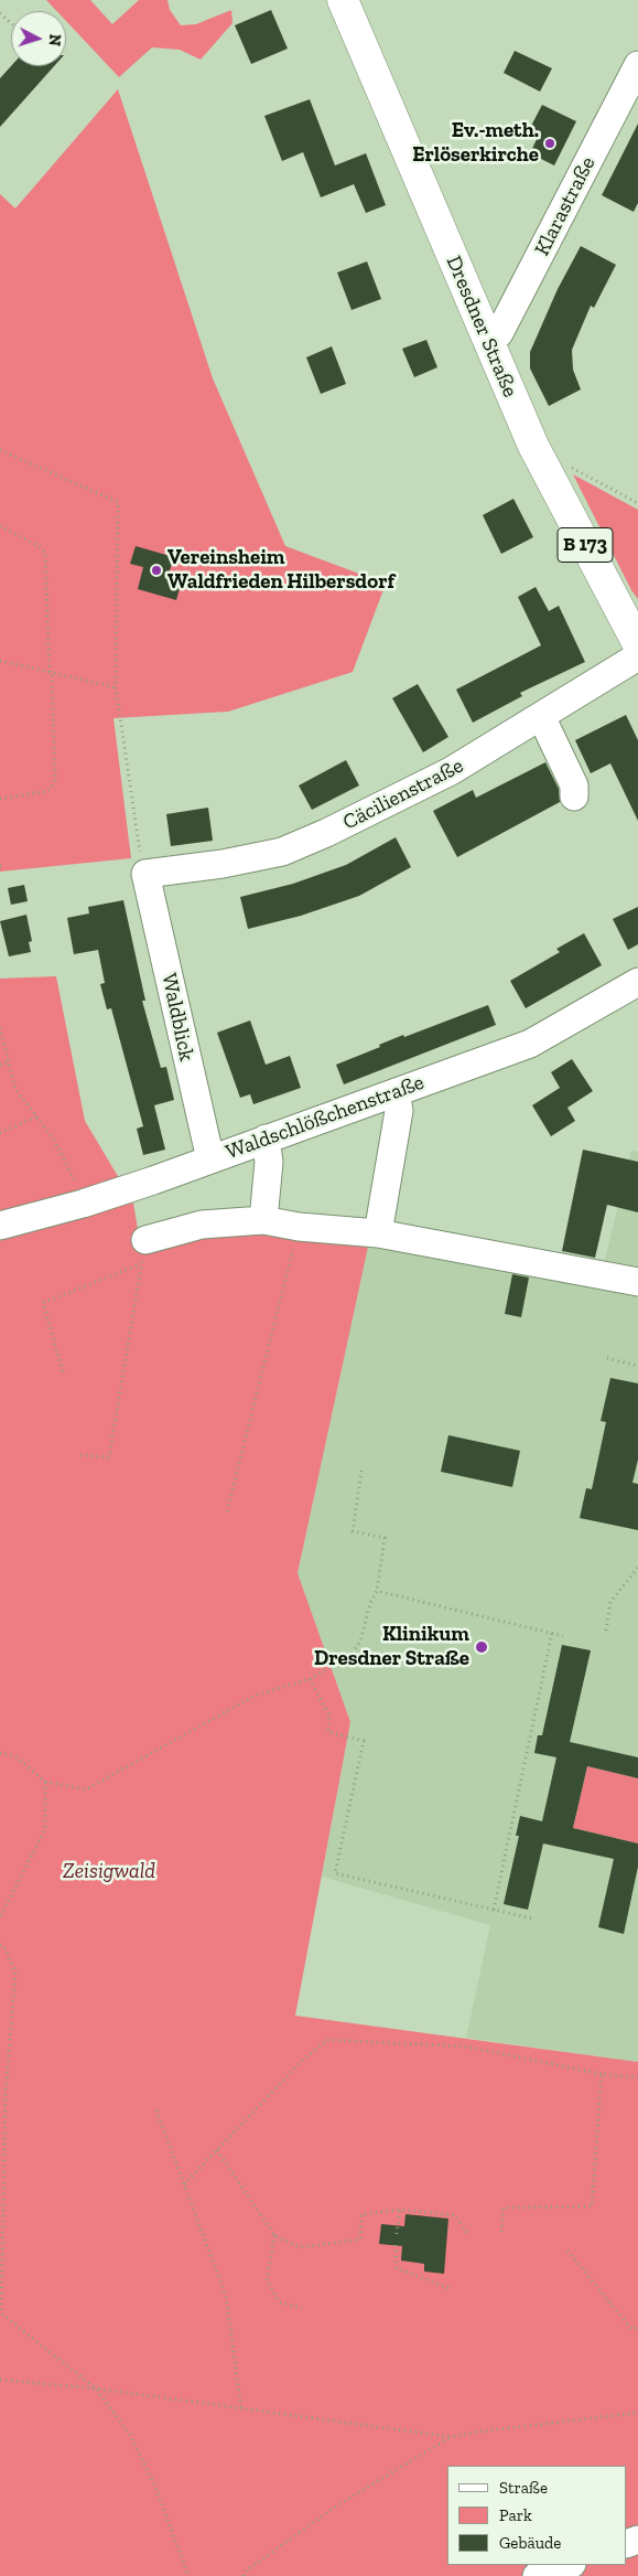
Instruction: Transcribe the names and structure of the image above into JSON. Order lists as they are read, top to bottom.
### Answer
{
  "streets": {
    "main road": ["Dresdner Straße", "B 173"],
    "street": [
      "Klarastraße",
      "Cäcilienstraße",
      "Waldblick",
      "Waldschlößchenstraße"
    ]
  },
  "crossings": [
    ["Klarastraße", "Dresdner Straße"],
    ["Cäcilienstraße", "Waldblick"],
    ["Waldblick", "Waldschlößchenstraße"]
  ],
  "parks": ["Zeisigwald"],
  "places": ["Ev.-meth. Erlöserkirche", "Vereinsheim Waldfrieden Hilbersdorf", "Klinikum Dresdner Straße"],
  "legend": ["Straße", "Park", "Gebäude"],
  "north": "right"
}
